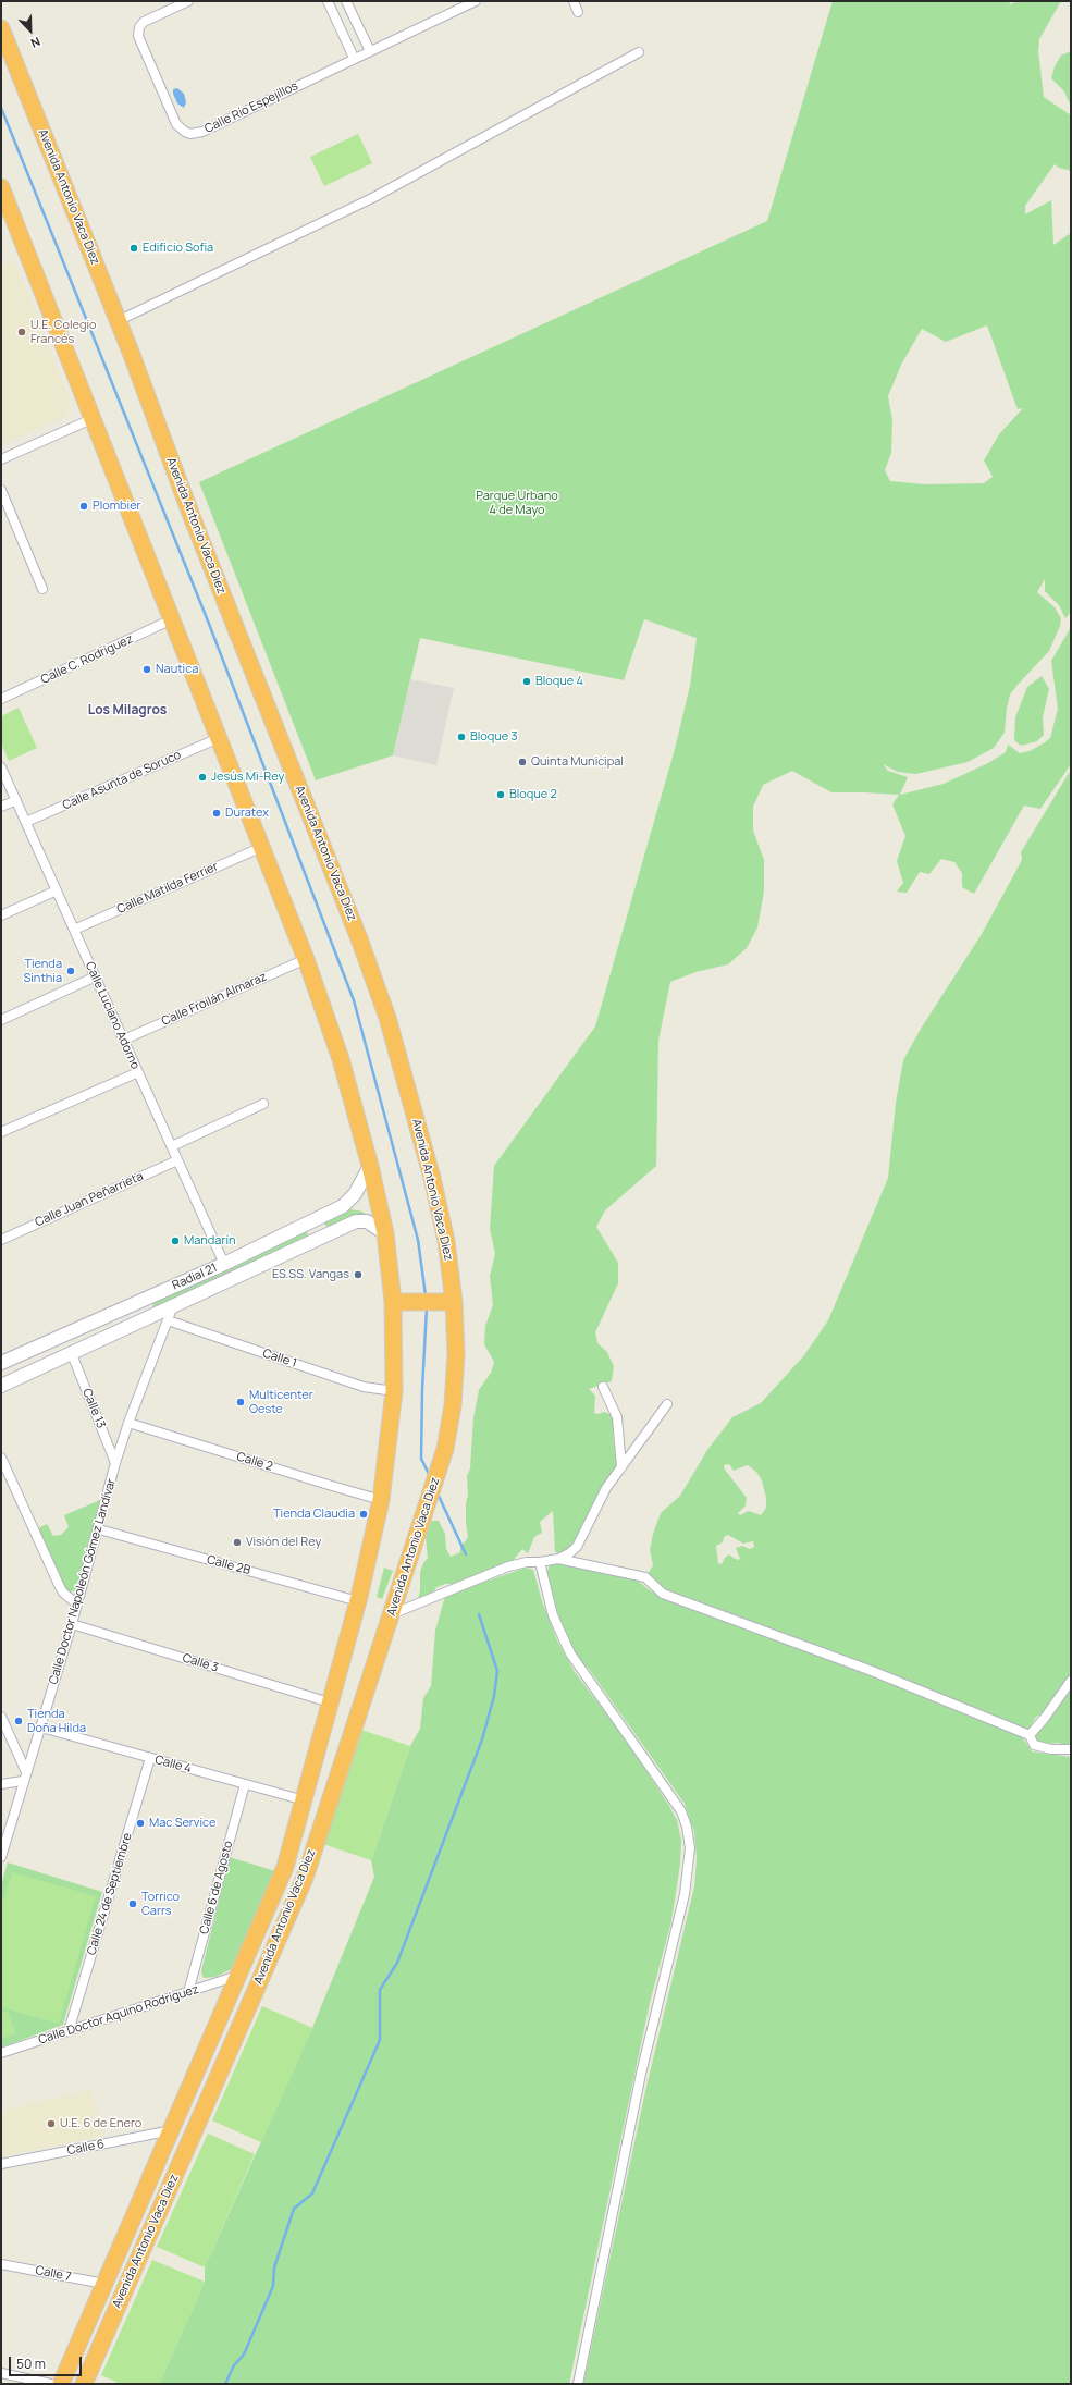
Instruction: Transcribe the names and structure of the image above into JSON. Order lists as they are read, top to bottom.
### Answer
{
  "streets": {
    "highway": ["Avenida Antonio Vaca Diez"],
    "street": [
      "Calle Río Espejillos",
      "Calle C. Rodríguez",
      "Calle Asunta de Soruco",
      "Calle Matilda Ferrier",
      "Calle Froilán Almaraz",
      "Calle Luciano Adorno",
      "Calle Juan Peñarrieta",
      "Radial 21",
      "Calle 1",
      "Calle 13",
      "Calle 2",
      "Calle 2B",
      "Calle Doctor Napoleón Gómez Landívar",
      "Calle 3",
      "Calle 4",
      "Calle 6 de Agosto",
      "Calle 24 de Septiembre",
      "Calle Doctor Aquino Rodríguez",
      "Calle 6",
      "Calle 7"
    ]
  },
  "crossings": [
    ["Avenida Antonio Vaca Diez", "Calle C. Rodríguez"],
    ["Avenida Antonio Vaca Diez", "Calle Asunta de Soruco"],
    ["Avenida Antonio Vaca Diez", "Calle Matilda Ferrier"],
    ["Avenida Antonio Vaca Diez", "Calle Froilán Almaraz"],
    ["Avenida Antonio Vaca Diez", "Radial 21"],
    ["Avenida Antonio Vaca Diez", "Calle 1"],
    ["Avenida Antonio Vaca Diez", "Calle 2"],
    ["Avenida Antonio Vaca Diez", "Calle 2B"],
    ["Avenida Antonio Vaca Diez", "Calle 3"],
    ["Avenida Antonio Vaca Diez", "Calle 4"],
    ["Avenida Antonio Vaca Diez", "Calle Doctor Aquino Rodríguez"],
    ["Avenida Antonio Vaca Diez", "Calle 6"],
    ["Avenida Antonio Vaca Diez", "Calle 7"],
    ["Calle Asunta de Soruco", "Calle Luciano Adorno"],
    ["Calle Matilda Ferrier", "Calle Luciano Adorno"],
    ["Calle Froilán Almaraz", "Calle Luciano Adorno"],
    ["Calle Luciano Adorno", "Calle Juan Peñarrieta"],
    ["Calle Luciano Adorno", "Radial 21"],
    ["Radial 21", "Calle 1"],
    ["Radial 21", "Calle 13"],
    ["Radial 21", "Calle Doctor Napoleón Gómez Landívar"],
    ["Calle 1", "Calle Doctor Napoleón Gómez Landívar"],
    ["Calle 13", "Calle Doctor Napoleón Gómez Landívar"],
    ["Calle 2", "Calle Doctor Napoleón Gómez Landívar"],
    ["Calle 2B", "Calle Doctor Napoleón Gómez Landívar"],
    ["Calle Doctor Napoleón Gómez Landívar", "Calle 3"],
    ["Calle Doctor Napoleón Gómez Landívar", "Calle 4"],
    ["Calle 4", "Calle 6 de Agosto"],
    ["Calle 4", "Calle 24 de Septiembre"],
    ["Calle 6 de Agosto", "Calle Doctor Aquino Rodríguez"],
    ["Calle 24 de Septiembre", "Calle Doctor Aquino Rodríguez"]
  ],
  "districts": ["Los Milagros"],
  "parks": ["Parque Urbano 4 de Mayo"],
  "places": [
    "Edificio Sofia",
    "U.E. Colegio Francés",
    "Plombier",
    "Nautica",
    "Bloque 4",
    "Bloque 3",
    "Quinta Municipal",
    "Jesús Mi-Rey",
    "Bloque 2",
    "Duratex",
    "Tienda Sinthia",
    "Mandarín",
    "ES.SS. Vangas",
    "Multicenter Oeste",
    "Tienda Claudia",
    "Visión del Rey",
    "Tienda Doña Hilda",
    "Mac Service",
    "Torrico Carrs",
    "U.E. 6 de Enero"
  ],
  "scale_bar": "50 m",
  "north": "bottom right"
}
